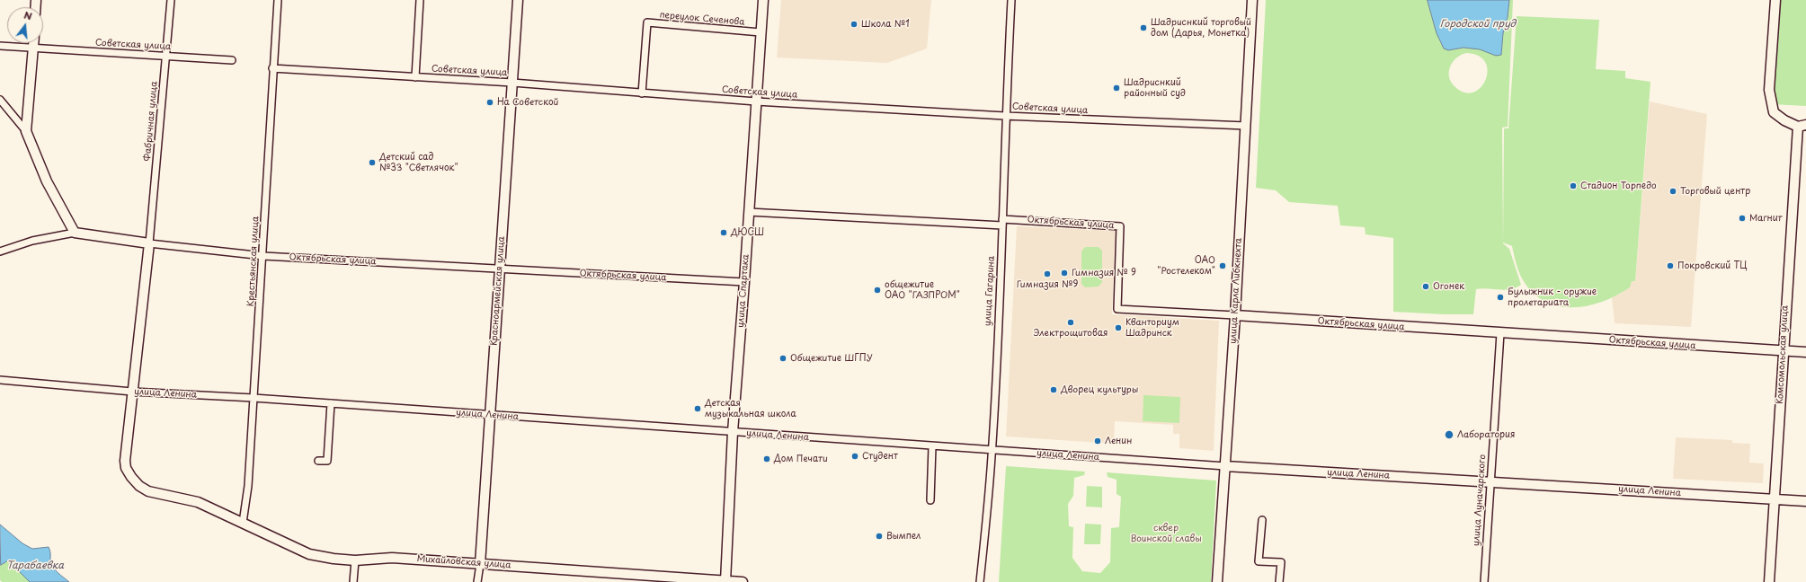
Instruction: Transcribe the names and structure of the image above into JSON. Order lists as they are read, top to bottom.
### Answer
{
  "streets": {
    "street": [
      "переулок Сеченова",
      "Советская улица",
      "Фабричная улица",
      "Октябрьская улица",
      "Крестьянская улица",
      "Красноармейская улица",
      "улица Спартака",
      "улица Гагарина",
      "улица Карла Либкнехта",
      "Комсомольская улица",
      "улица Ленина",
      "улица Луначарского",
      "Михайловская улица"
    ]
  },
  "crossings": [
    ["переулок Сеченова", "Советская улица"],
    ["переулок Сеченова", "улица Спартака"],
    ["Советская улица", "Фабричная улица"],
    ["Советская улица", "Крестьянская улица"],
    ["Советская улица", "Красноармейская улица"],
    ["Советская улица", "улица Спартака"],
    ["Советская улица", "улица Гагарина"],
    ["Советская улица", "улица Карла Либкнехта"],
    ["Фабричная улица", "Октябрьская улица"],
    ["Фабричная улица", "Михайловская улица"],
    ["Октябрьская улица", "Крестьянская улица"],
    ["Октябрьская улица", "Красноармейская улица"],
    ["Октябрьская улица", "улица Спартака"],
    ["Октябрьская улица", "улица Гагарина"],
    ["Октябрьская улица", "улица Карла Либкнехта"],
    ["Октябрьская улица", "Комсомольская улица"],
    ["Октябрьская улица", "улица Луначарского"],
    ["Октябрьская улица", "Михайловская улица"],
    ["Крестьянская улица", "улица Ленина"],
    ["Крестьянская улица", "Михайловская улица"],
    ["Красноармейская улица", "улица Ленина"],
    ["Красноармейская улица", "Михайловская улица"],
    ["улица Спартака", "улица Ленина"],
    ["улица Спартака", "Михайловская улица"],
    ["улица Гагарина", "улица Ленина"],
    ["улица Карла Либкнехта", "улица Ленина"],
    ["Комсомольская улица", "улица Ленина"],
    ["улица Ленина", "улица Луначарского"],
    ["улица Ленина", "Михайловская улица"]
  ],
  "water": ["Городской пруд", "Тарабаевка"],
  "parks": ["сквер Воинской славы"],
  "places": [
    "Школа №1",
    "Шадриснкий торговый дом (Дарья, Монетка)",
    "Шадриснкий районный суд",
    "На Советской",
    "Детский сад №33 \"Светлячок\"",
    "Стадион Торпедо",
    "Торговый центр",
    "Магнит",
    "ДЮСШ",
    "ОАО \"Ростелеком\"",
    "Покровский ТЦ",
    "Гимназия № 9",
    "Гимназия №9",
    "Огонек",
    "общежитие ОАО \"ГАЗПРОМ\"",
    "Булыжник - оружие пролетариата",
    "Электрощитовая",
    "Кванториум Шадринск",
    "Общежитие ШГПУ",
    "Дворец культуры",
    "Детская музыкальная школа",
    "Лаборатория",
    "Ленин",
    "Студент",
    "Дом Печати",
    "Вымпел"
  ],
  "north": "top"
}
